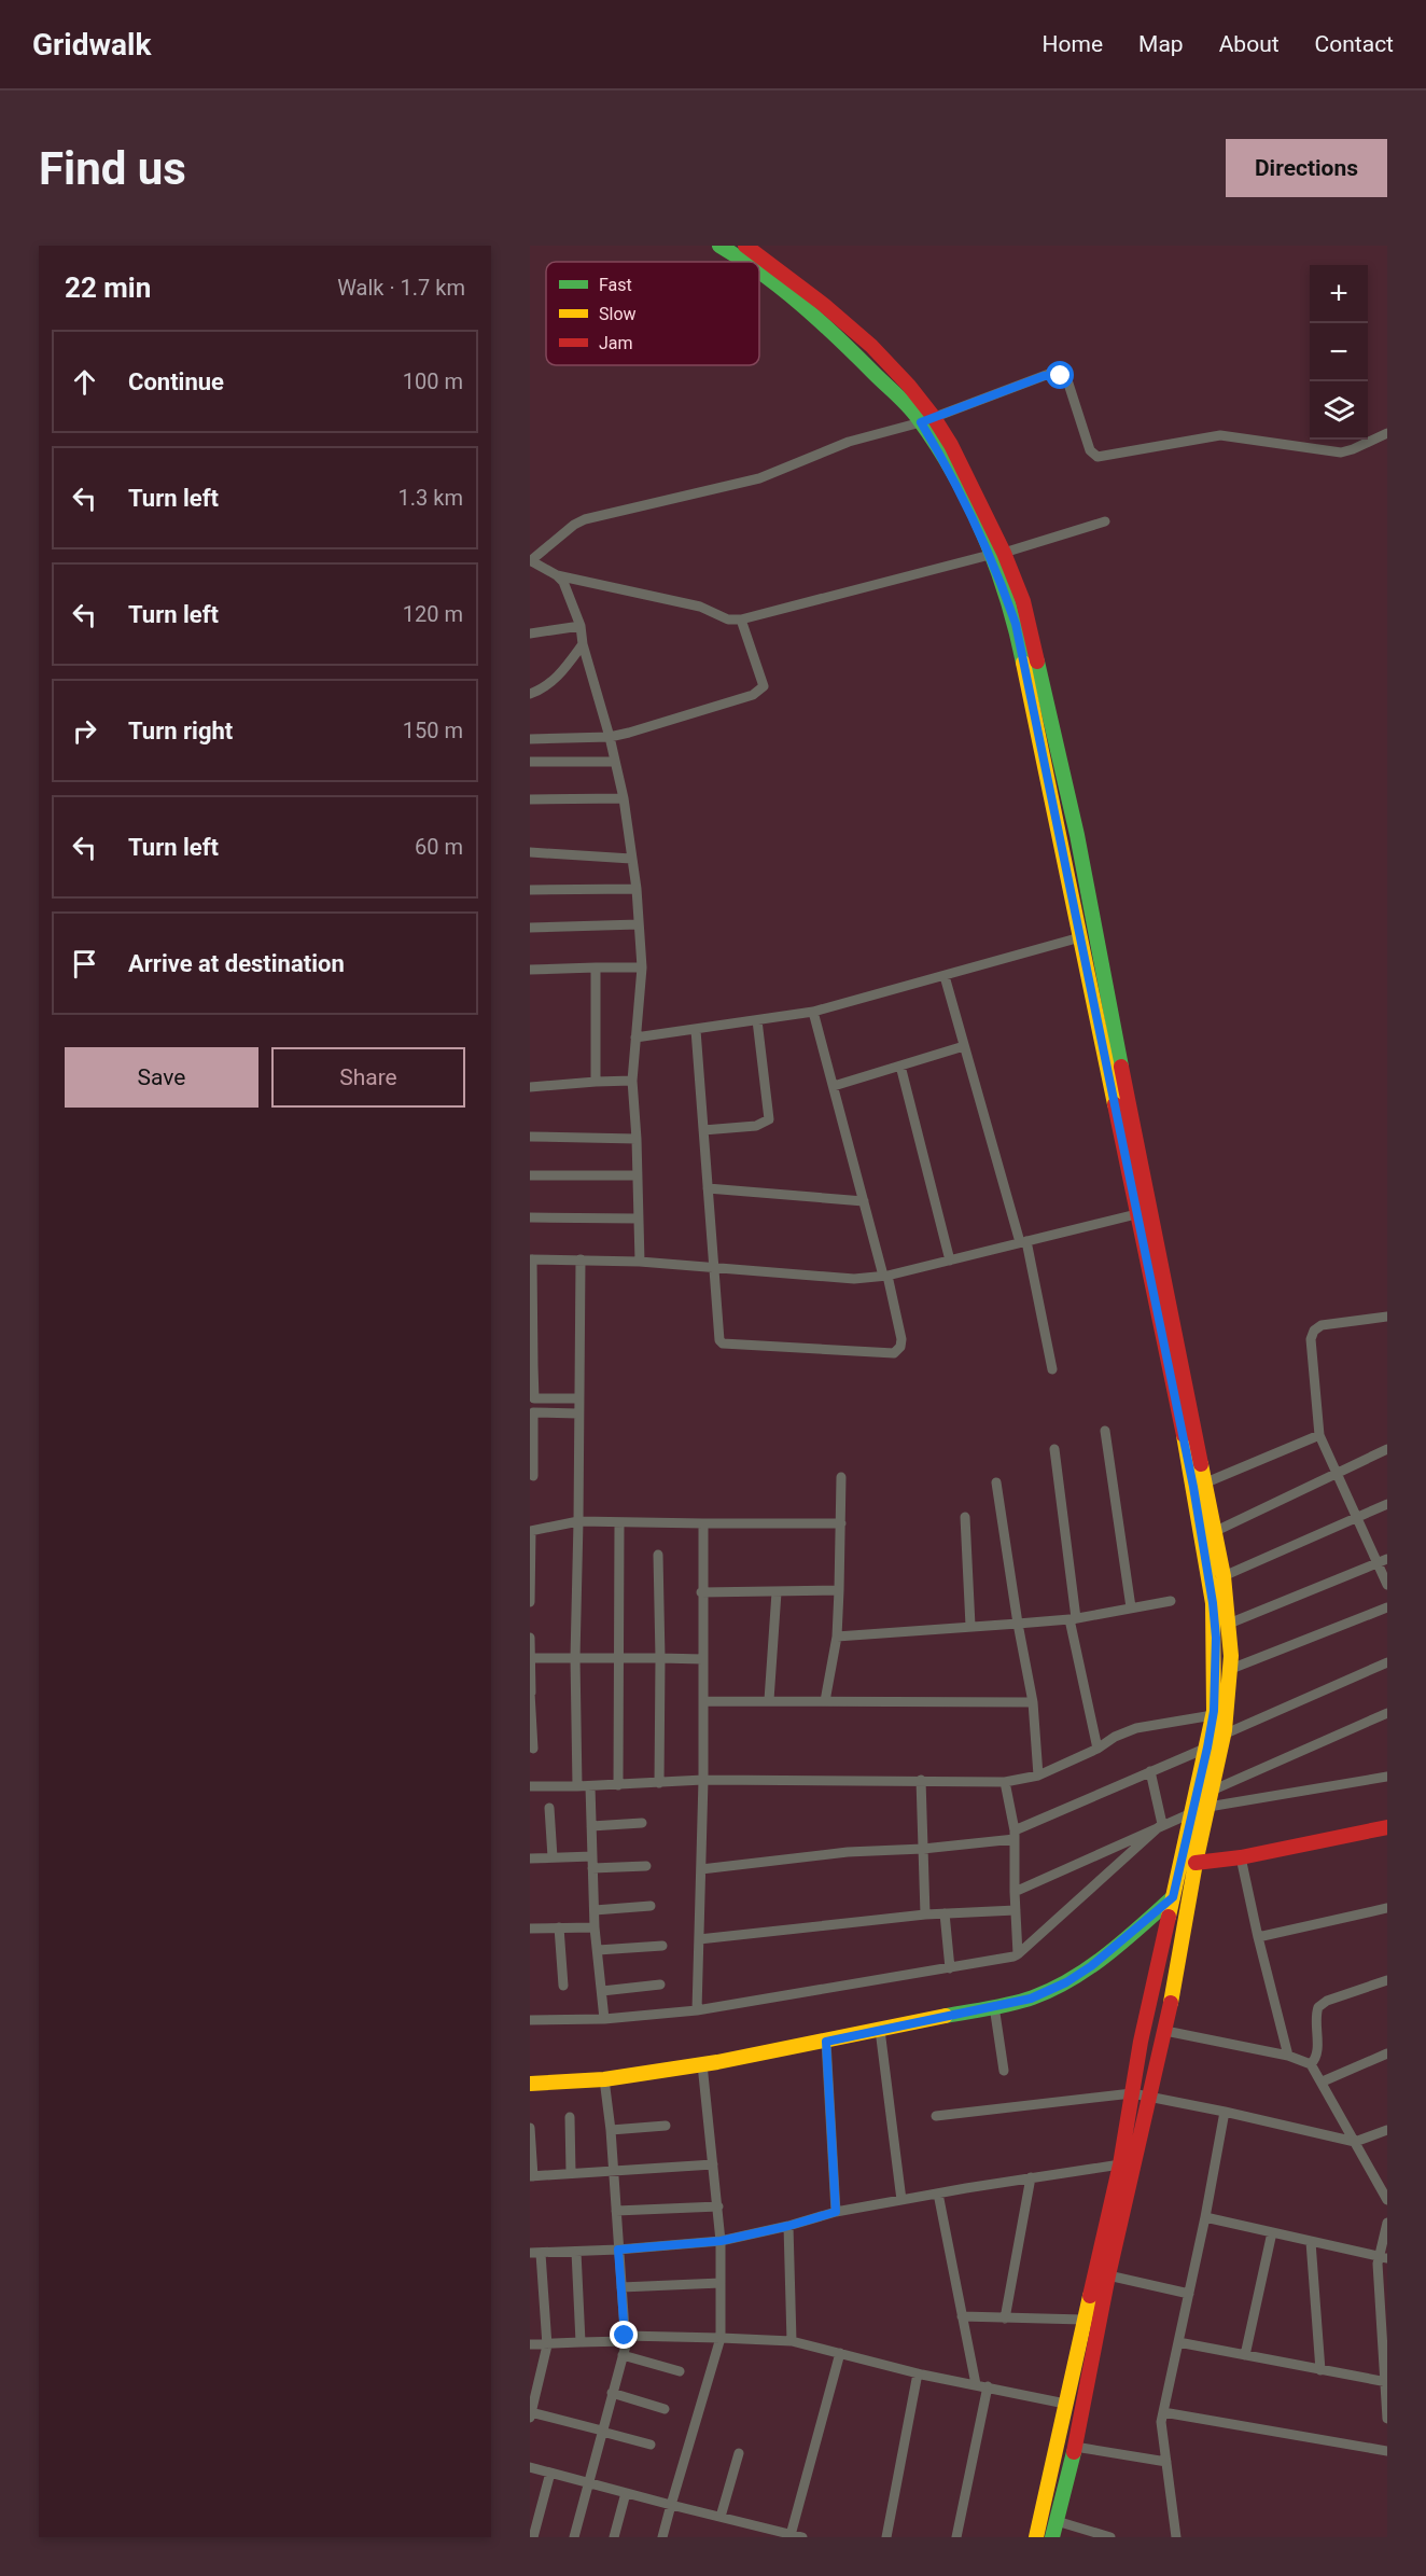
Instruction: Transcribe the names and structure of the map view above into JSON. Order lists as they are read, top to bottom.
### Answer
{
  "legend": ["Fast", "Slow", "Jam"],
  "page": {
    "header": "Gridwalk",
    "nav": [
      "Home",
      "Map",
      "About",
      "Contact"
    ],
    "buttons": [
      "Directions",
      ["Save", "Share"]
    ],
    "title": "Find us",
    "heading": ["22 min", "Walk · 1.7 km"],
    "map_buttons": ["+", "−"],
    "list": [
      ["Continue", "100 m"],
      ["Turn left", "1.3 km"],
      ["Turn left", "120 m"],
      ["Turn right", "150 m"],
      ["Turn left", "60 m"],
      "Arrive at destination"
    ]
  }
}
